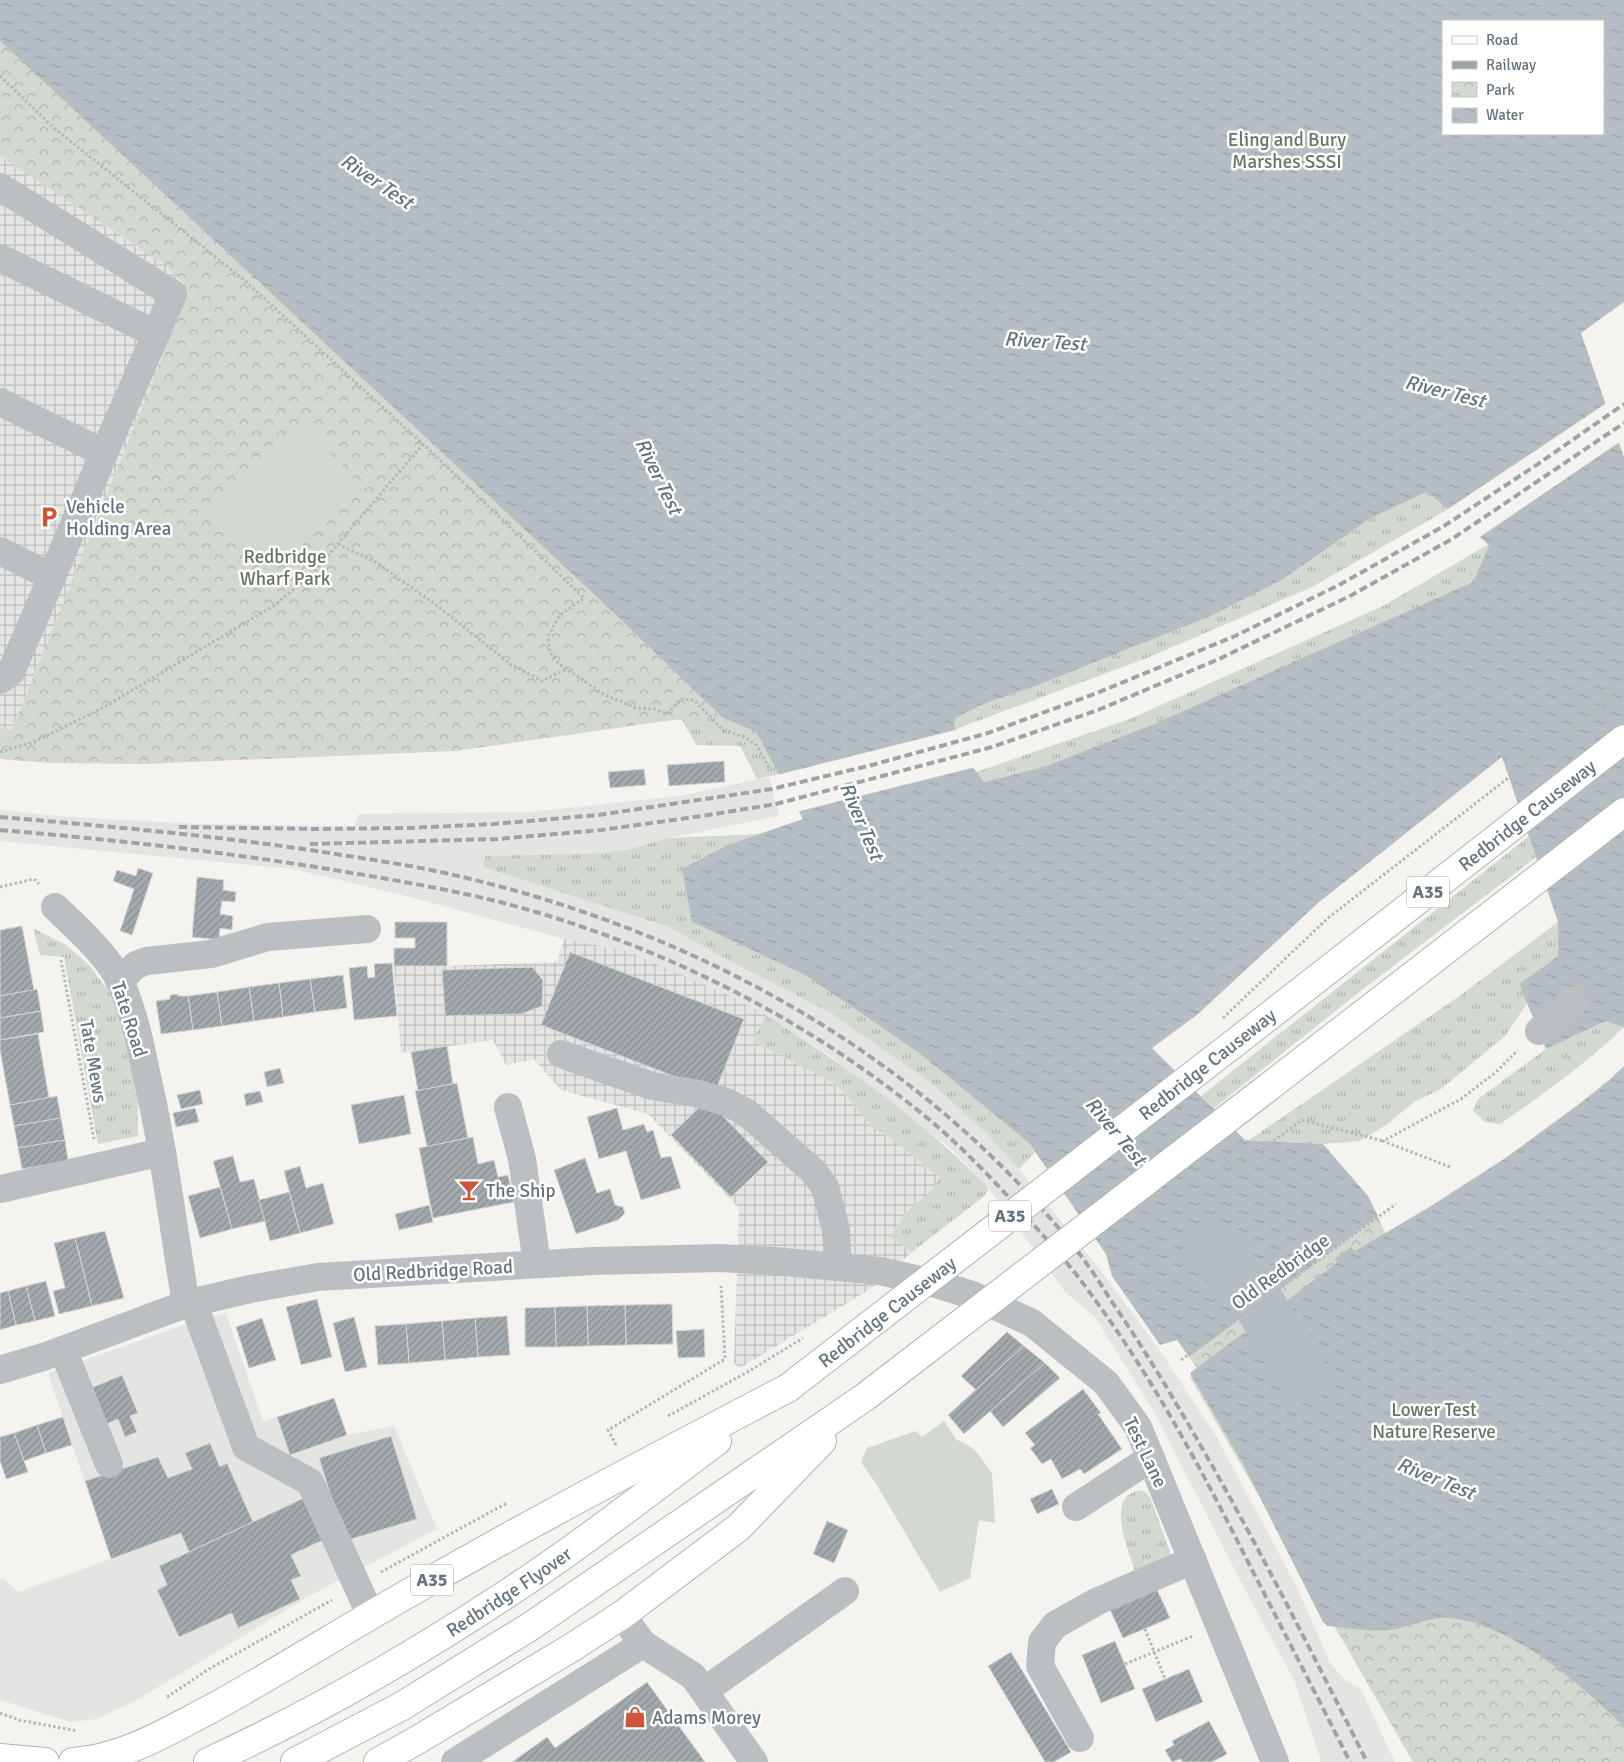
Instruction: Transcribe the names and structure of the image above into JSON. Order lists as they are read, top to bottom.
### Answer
{
  "streets": {
    "main road": ["Redbridge Causeway", "A35", "Redbridge Flyover"],
    "street": ["Tate Road", "Old Redbridge Road", "Test Lane"],
    "path": ["Tate Mews", "Old Redbridge"]
  },
  "crossings": [
    ["Redbridge Causeway", "A35"],
    ["Redbridge Causeway", "Redbridge Flyover"],
    ["A35", "Tate Road"],
    ["A35", "Redbridge Flyover"],
    ["Tate Road", "Old Redbridge Road"],
    ["Old Redbridge Road", "Test Lane"]
  ],
  "water": ["River Test"],
  "parks": ["Eling and Bury Marshes SSSI", "Redbridge Wharf Park", "Lower Test Nature Reserve"],
  "places": {
    "parking": ["Vehicle Holding Area"],
    "bar": ["The Ship"],
    "shop": ["Adams Morey"]
  },
  "legend": [
    "Road",
    "Railway",
    "Park",
    "Water"
  ]
}
